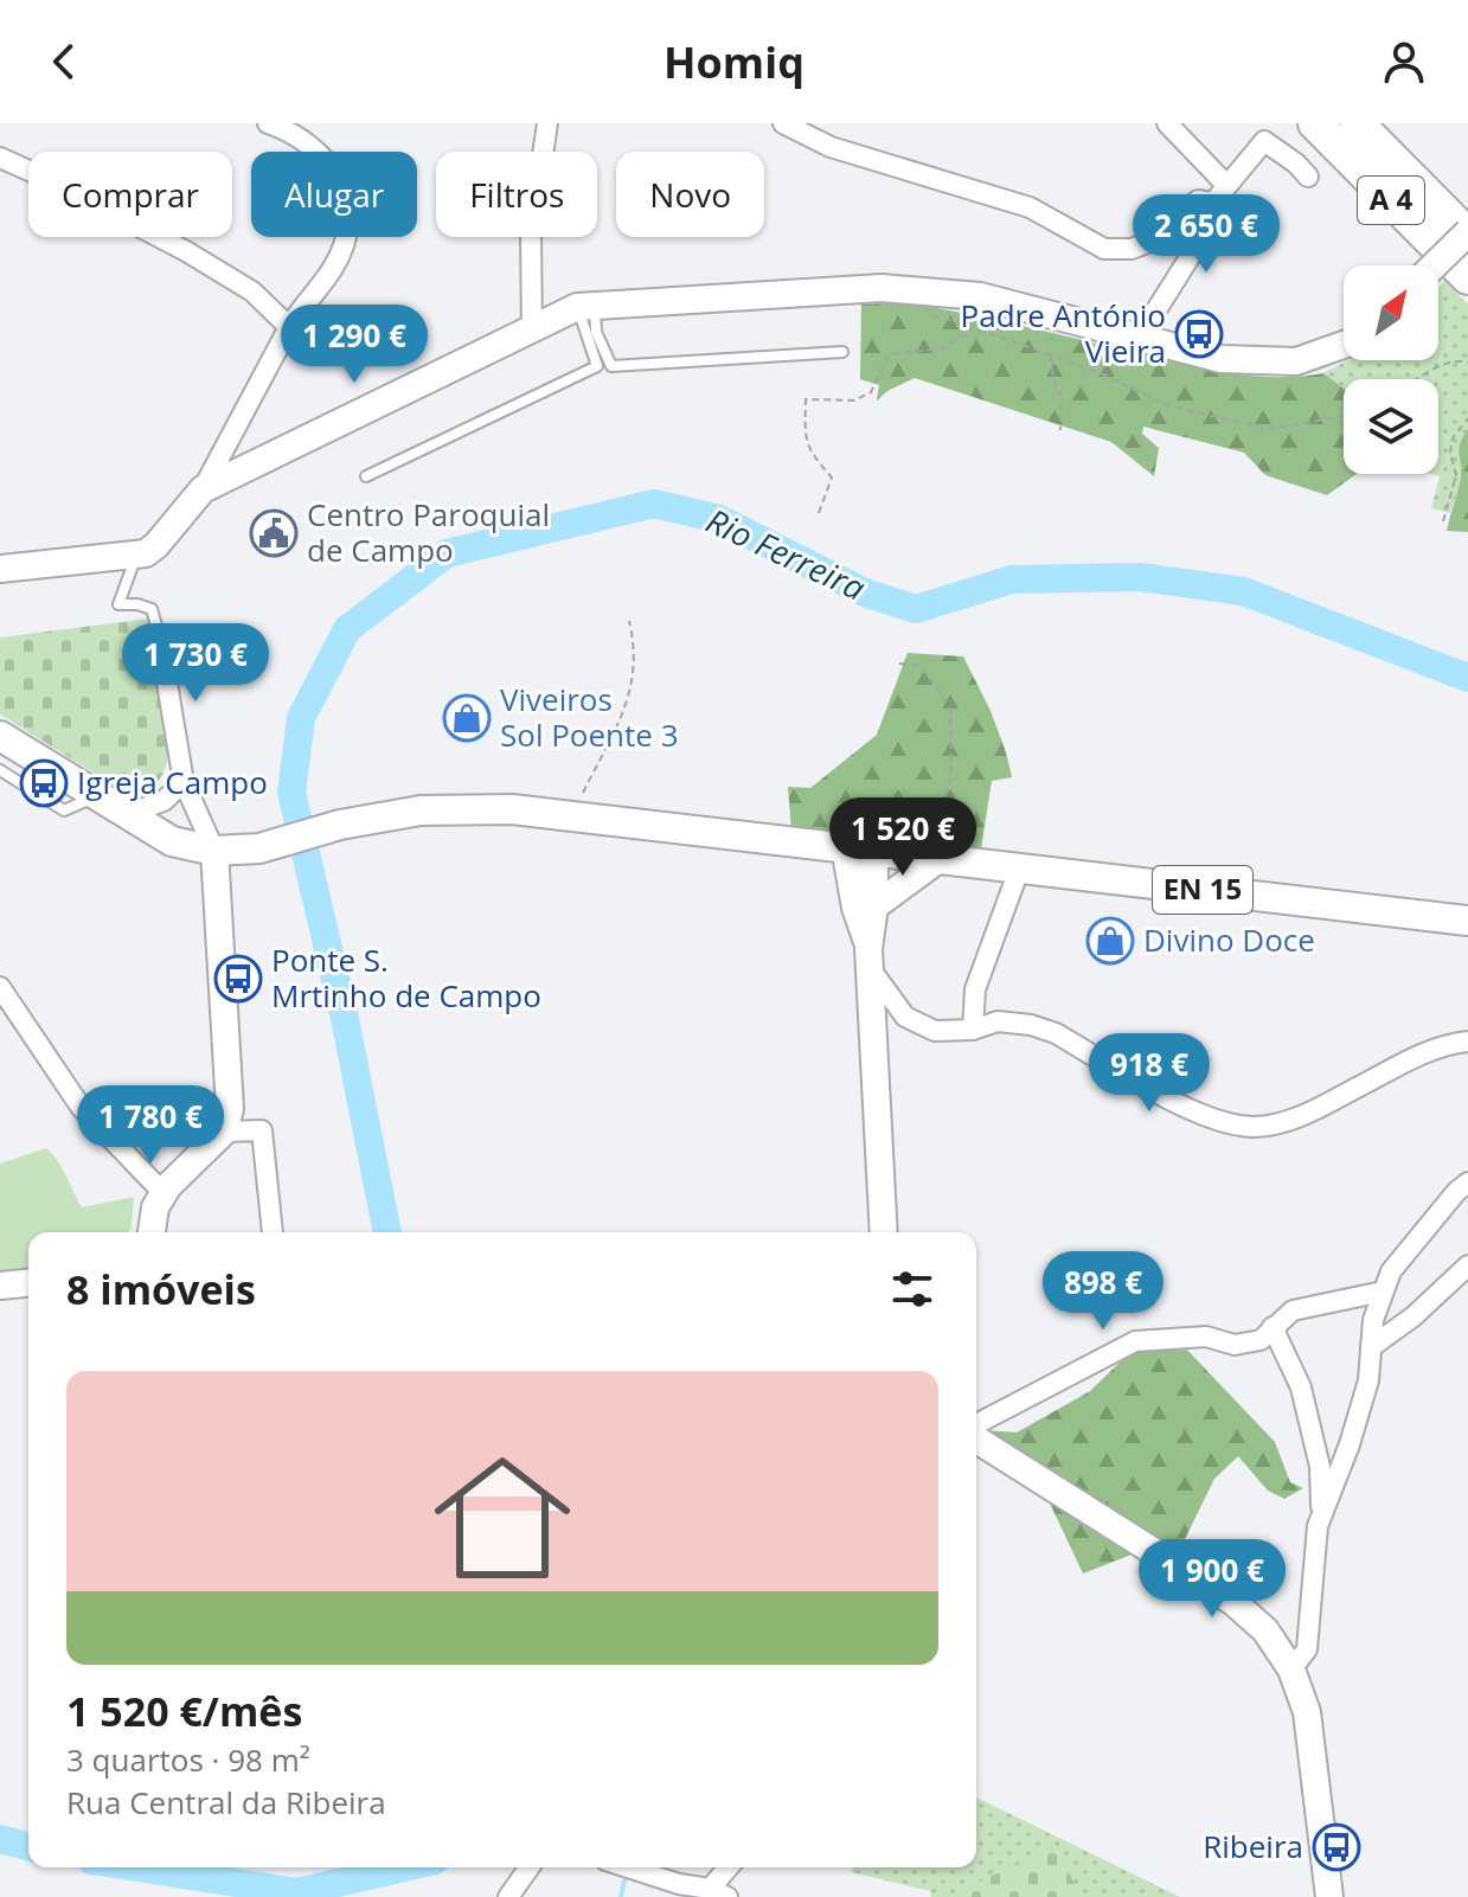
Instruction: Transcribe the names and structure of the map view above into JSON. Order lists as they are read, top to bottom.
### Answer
{
  "streets": {
    "highway": ["A 4"],
    "main road": ["EN 15"]
  },
  "water": ["Rio Ferreira"],
  "places": {
    "bus stop": [
      "Padre António Vieira",
      "Igreja Campo",
      "Ponte S. Mrtinho de Campo",
      "Ribeira"
    ],
    "public building": ["Centro Paroquial de Campo"],
    "shop": ["Viveiros Sol Poente 3", "Divino Doce"]
  },
  "north": "top right",
  "page": {
    "header": "Homiq",
    "chip": [
      "Comprar",
      "Alugar",
      "Filtros",
      "Novo"
    ],
    "price": [
      "2 650 €",
      "1 290 €",
      "1 730 €",
      "1 520 €",
      "918 €",
      "1 780 €",
      "898 €",
      "1 900 €"
    ],
    "heading": "8 imóveis",
    "list": [
      {
        "name": "1 520 €/mês",
        "note": "3 quartos · 98 m² · Rua Central da Ribeira"
      }
    ]
  }
}
